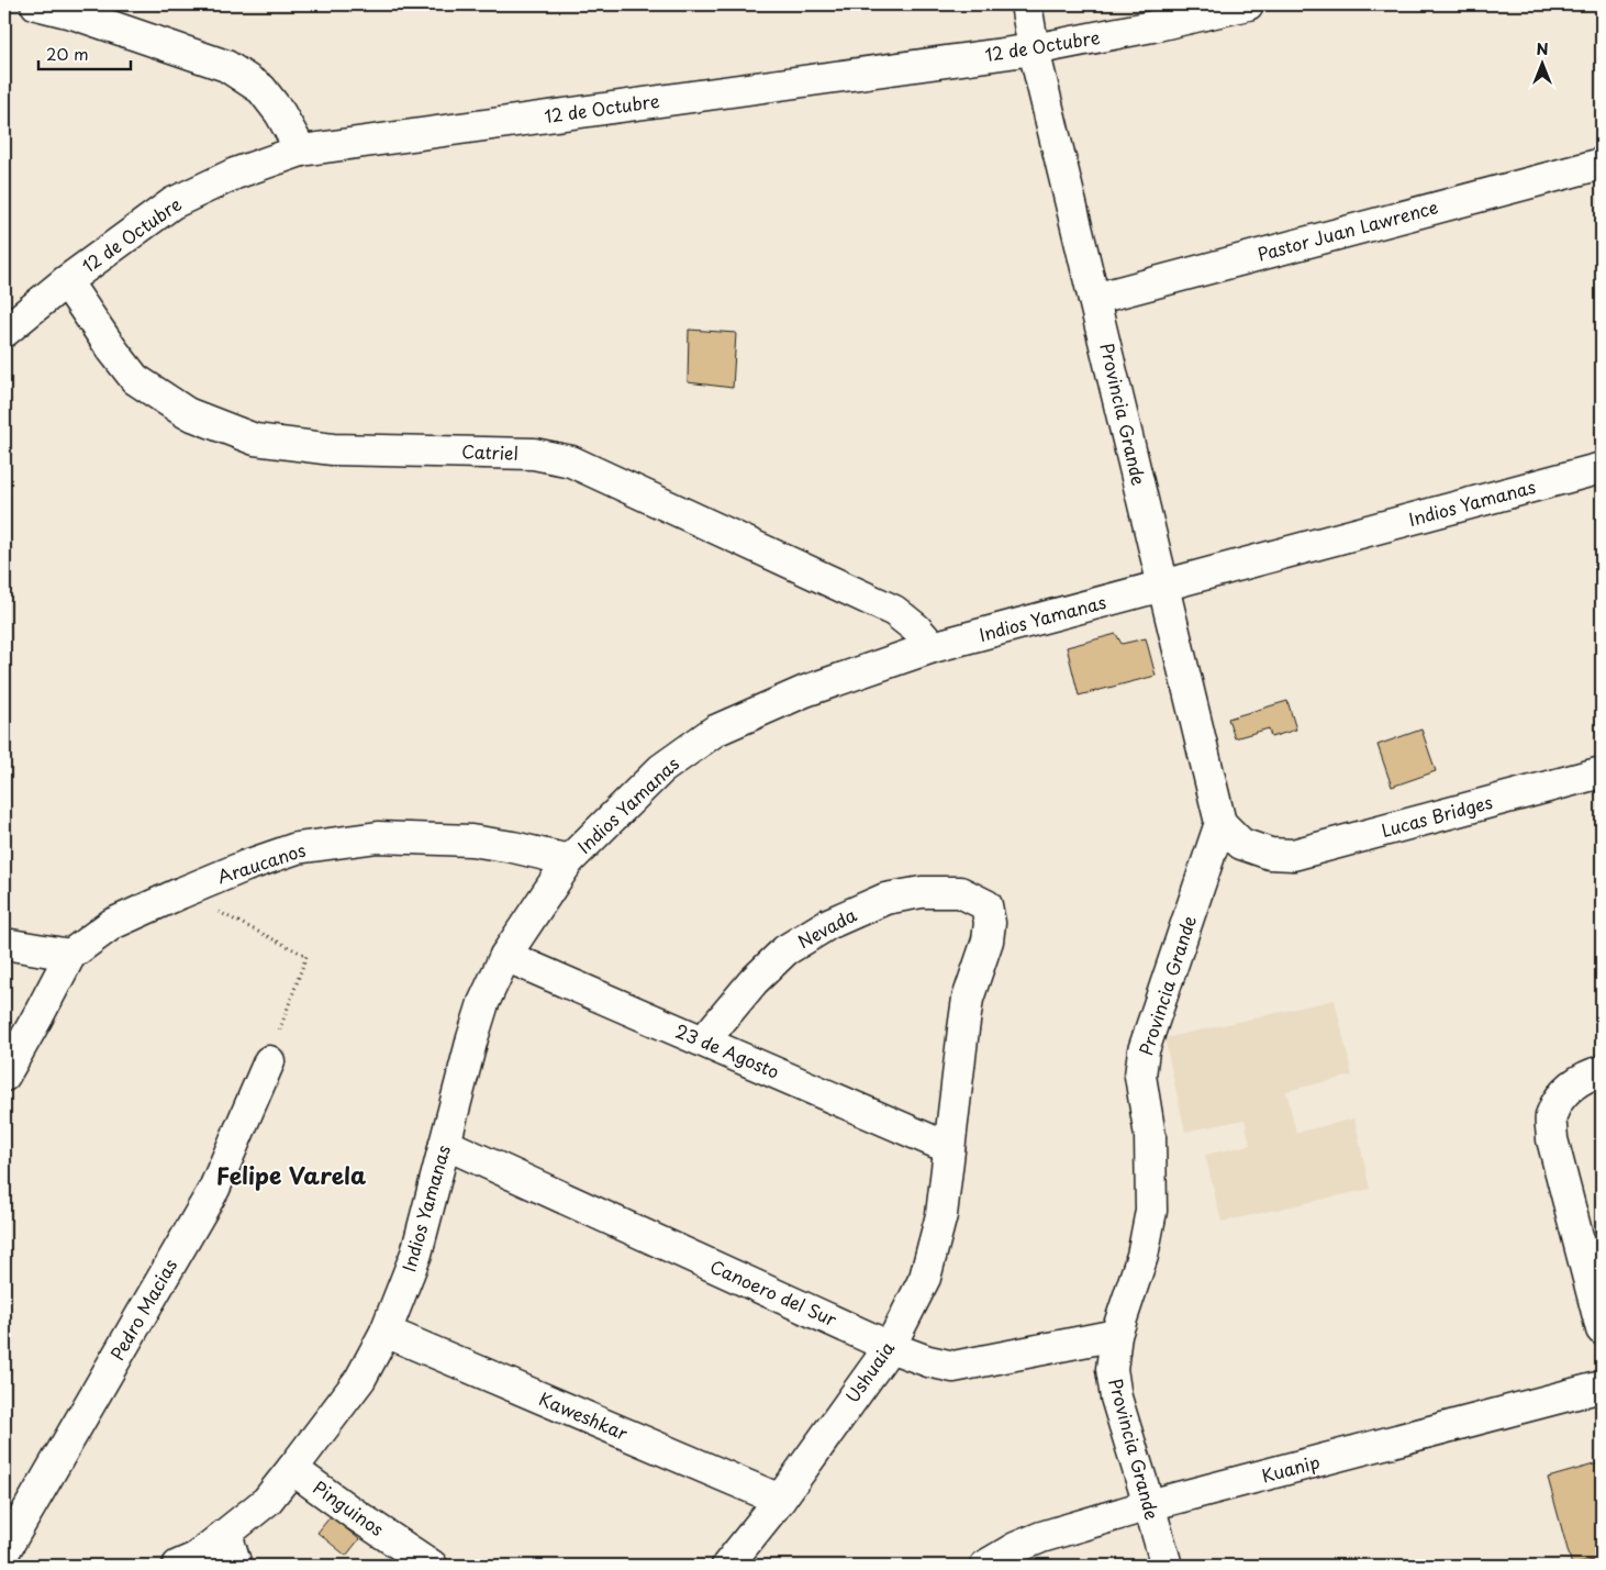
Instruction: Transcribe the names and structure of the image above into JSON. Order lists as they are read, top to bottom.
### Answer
{
  "streets": {
    "street": [
      "12 de Octubre",
      "Pastor Juan Lawrence",
      "Provincia Grande",
      "Catriel",
      "Indios Yamanas",
      "Lucas Bridges",
      "Araucanos",
      "Nevada",
      "23 de Agosto",
      "Canoero del Sur",
      "Pedro Macias",
      "Ushuaia",
      "Kaweshkar",
      "Kuanip",
      "Pinguinos"
    ]
  },
  "crossings": [
    ["12 de Octubre", "Provincia Grande"],
    ["12 de Octubre", "Catriel"],
    ["Pastor Juan Lawrence", "Provincia Grande"],
    ["Provincia Grande", "Indios Yamanas"],
    ["Provincia Grande", "Lucas Bridges"],
    ["Provincia Grande", "Canoero del Sur"],
    ["Provincia Grande", "Kuanip"],
    ["Catriel", "Indios Yamanas"],
    ["Indios Yamanas", "Araucanos"],
    ["Indios Yamanas", "23 de Agosto"],
    ["Indios Yamanas", "Canoero del Sur"],
    ["Indios Yamanas", "Kaweshkar"],
    ["Indios Yamanas", "Pinguinos"],
    ["Nevada", "23 de Agosto"],
    ["Nevada", "Ushuaia"],
    ["23 de Agosto", "Ushuaia"],
    ["Canoero del Sur", "Ushuaia"],
    ["Ushuaia", "Kaweshkar"]
  ],
  "districts": ["Felipe Varela"],
  "scale_bar": "20 m",
  "north": "top"
}
